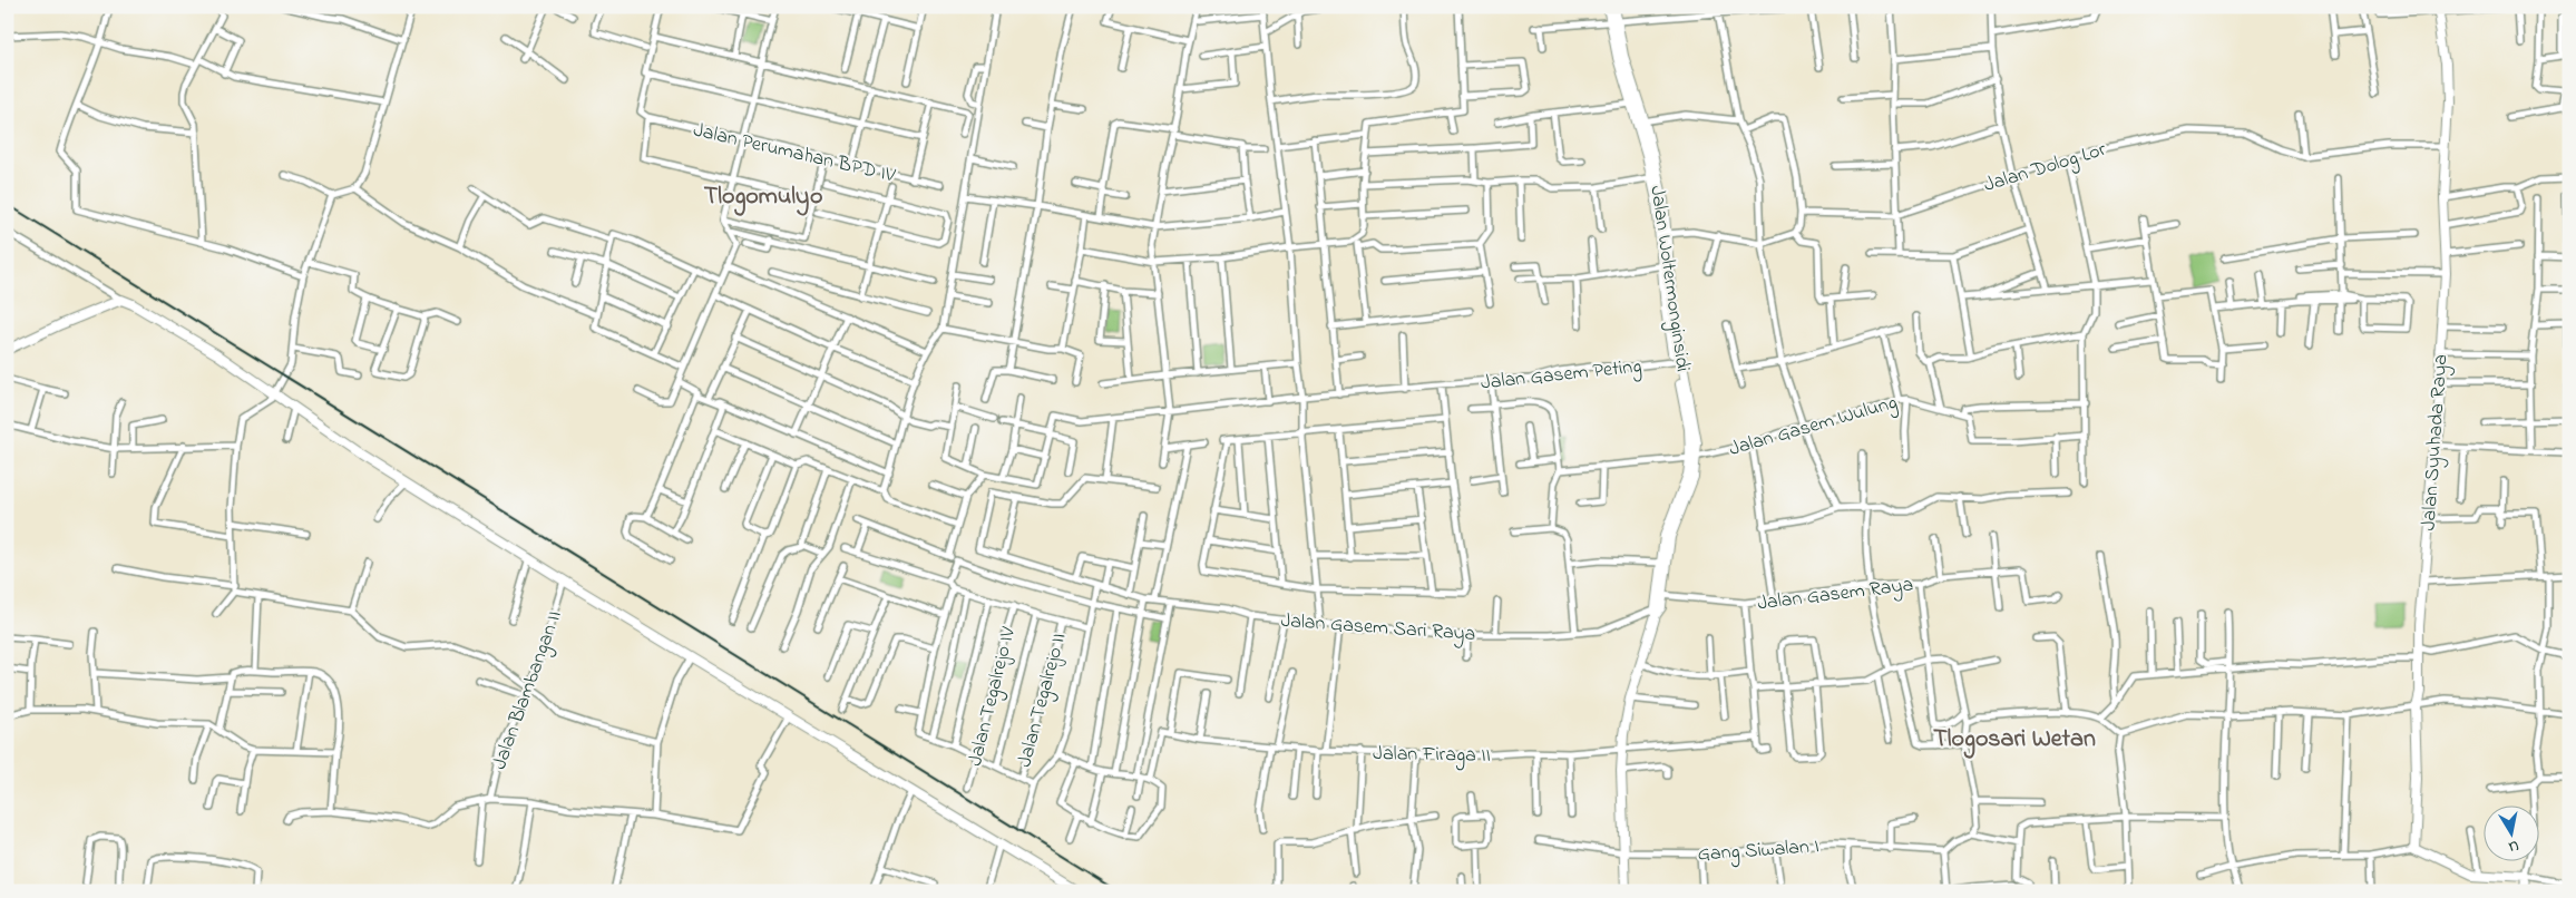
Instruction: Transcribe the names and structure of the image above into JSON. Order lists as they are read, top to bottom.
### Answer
{
  "streets": {
    "street": [
      "Jalan Perumahan BPD IV",
      "Jalan Dolog Lor",
      "Jalan Woltermonginsidi",
      "Jalan Gasem Peting",
      "Jalan Gasem Wulung",
      "Jalan Syuhada Raya",
      "Jalan Gasem Raya",
      "Jalan Gasem Sari Raya",
      "Jalan Blambangan II",
      "Jalan Tegalrejo IV",
      "Jalan Tegalrejo II",
      "Jalan Firaga II",
      "Gang Siwalan I"
    ]
  },
  "crossings": [
    ["Jalan Dolog Lor", "Jalan Syuhada Raya"],
    ["Jalan Woltermonginsidi", "Jalan Gasem Peting"],
    ["Jalan Woltermonginsidi", "Jalan Gasem Wulung"],
    ["Jalan Woltermonginsidi", "Jalan Gasem Raya"],
    ["Jalan Woltermonginsidi", "Jalan Gasem Sari Raya"],
    ["Jalan Woltermonginsidi", "Jalan Firaga II"],
    ["Jalan Woltermonginsidi", "Gang Siwalan I"]
  ],
  "districts": ["Tlogomulyo", "Tlogosari Wetan"],
  "north": "bottom"
}
